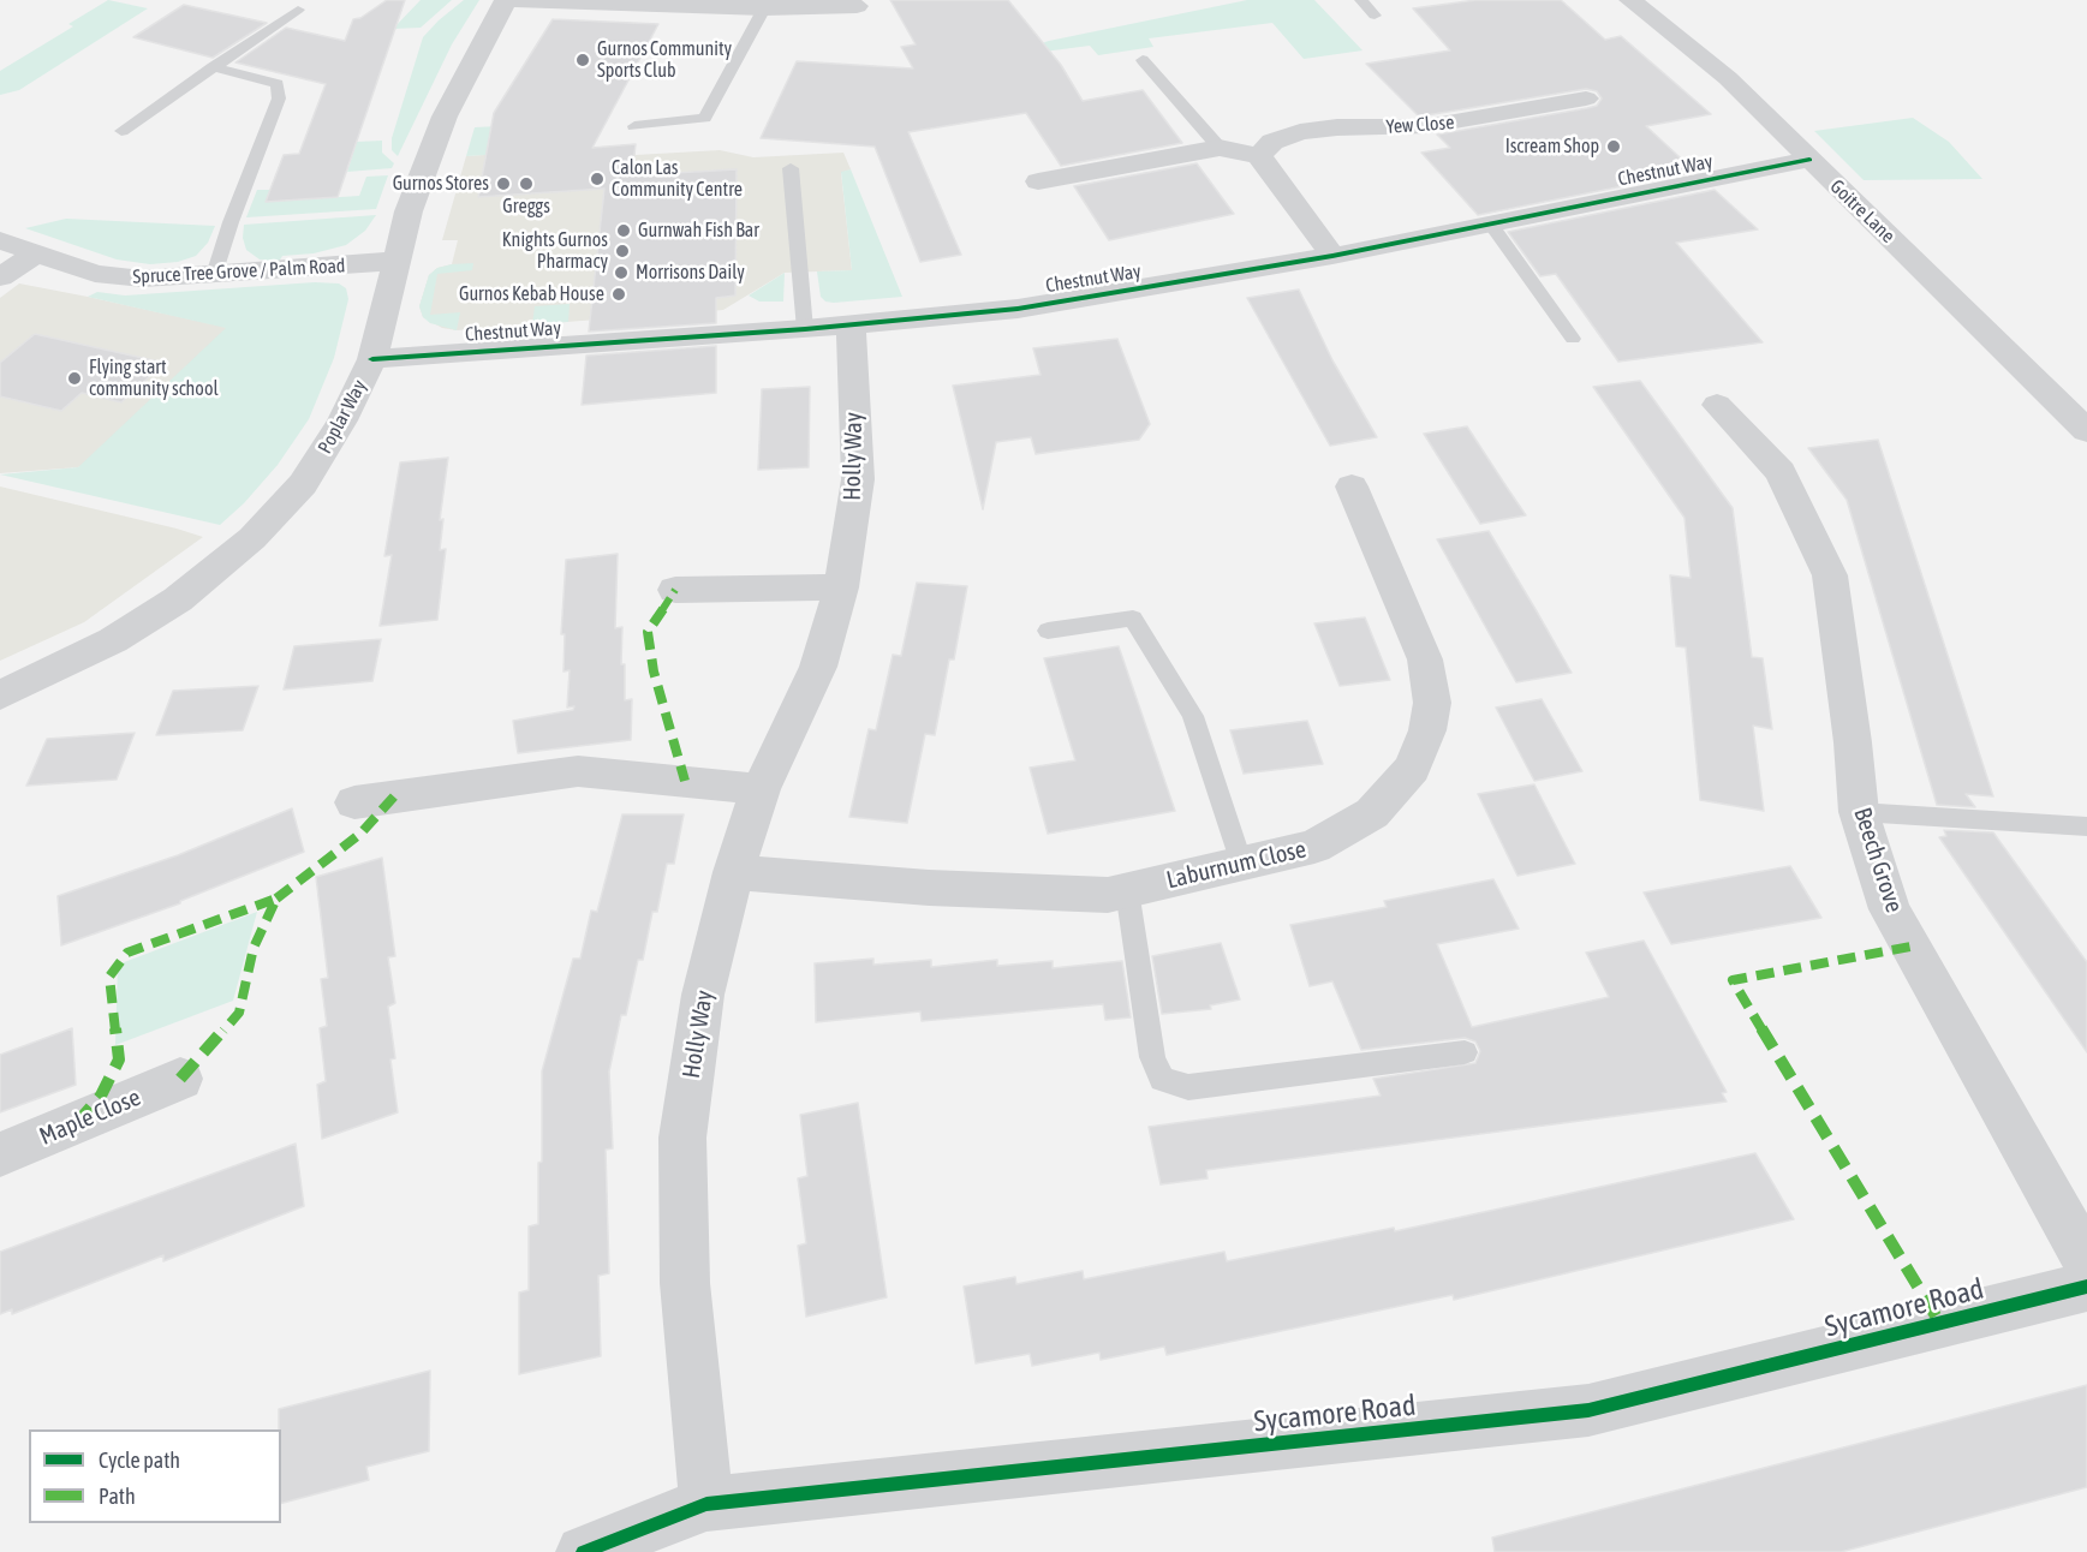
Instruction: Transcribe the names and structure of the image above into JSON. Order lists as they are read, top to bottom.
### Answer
{
  "streets": {
    "street": [
      "Yew Close",
      "Chestnut Way",
      "Goitre Lane",
      "Spruce Tree Grove / Palm Road",
      "Poplar Way",
      "Holly Way",
      "Beech Grove",
      "Laburnum Close",
      "Maple Close",
      "Sycamore Road"
    ]
  },
  "crossings": [
    ["Chestnut Way", "Goitre Lane"],
    ["Chestnut Way", "Poplar Way"],
    ["Chestnut Way", "Holly Way"],
    ["Spruce Tree Grove / Palm Road", "Poplar Way"],
    ["Holly Way", "Laburnum Close"],
    ["Holly Way", "Sycamore Road"]
  ],
  "places": [
    "Gurnos Community Sports Club",
    "Iscream Shop",
    "Calon Las Community Centre",
    "Gurnos Stores",
    "Greggs",
    "Gurnwah Fish Bar",
    "Knights Gurnos Pharmacy",
    "Morrisons Daily",
    "Gurnos Kebab House",
    "Flying start community school"
  ],
  "legend": ["Cycle path", "Path"]
}
